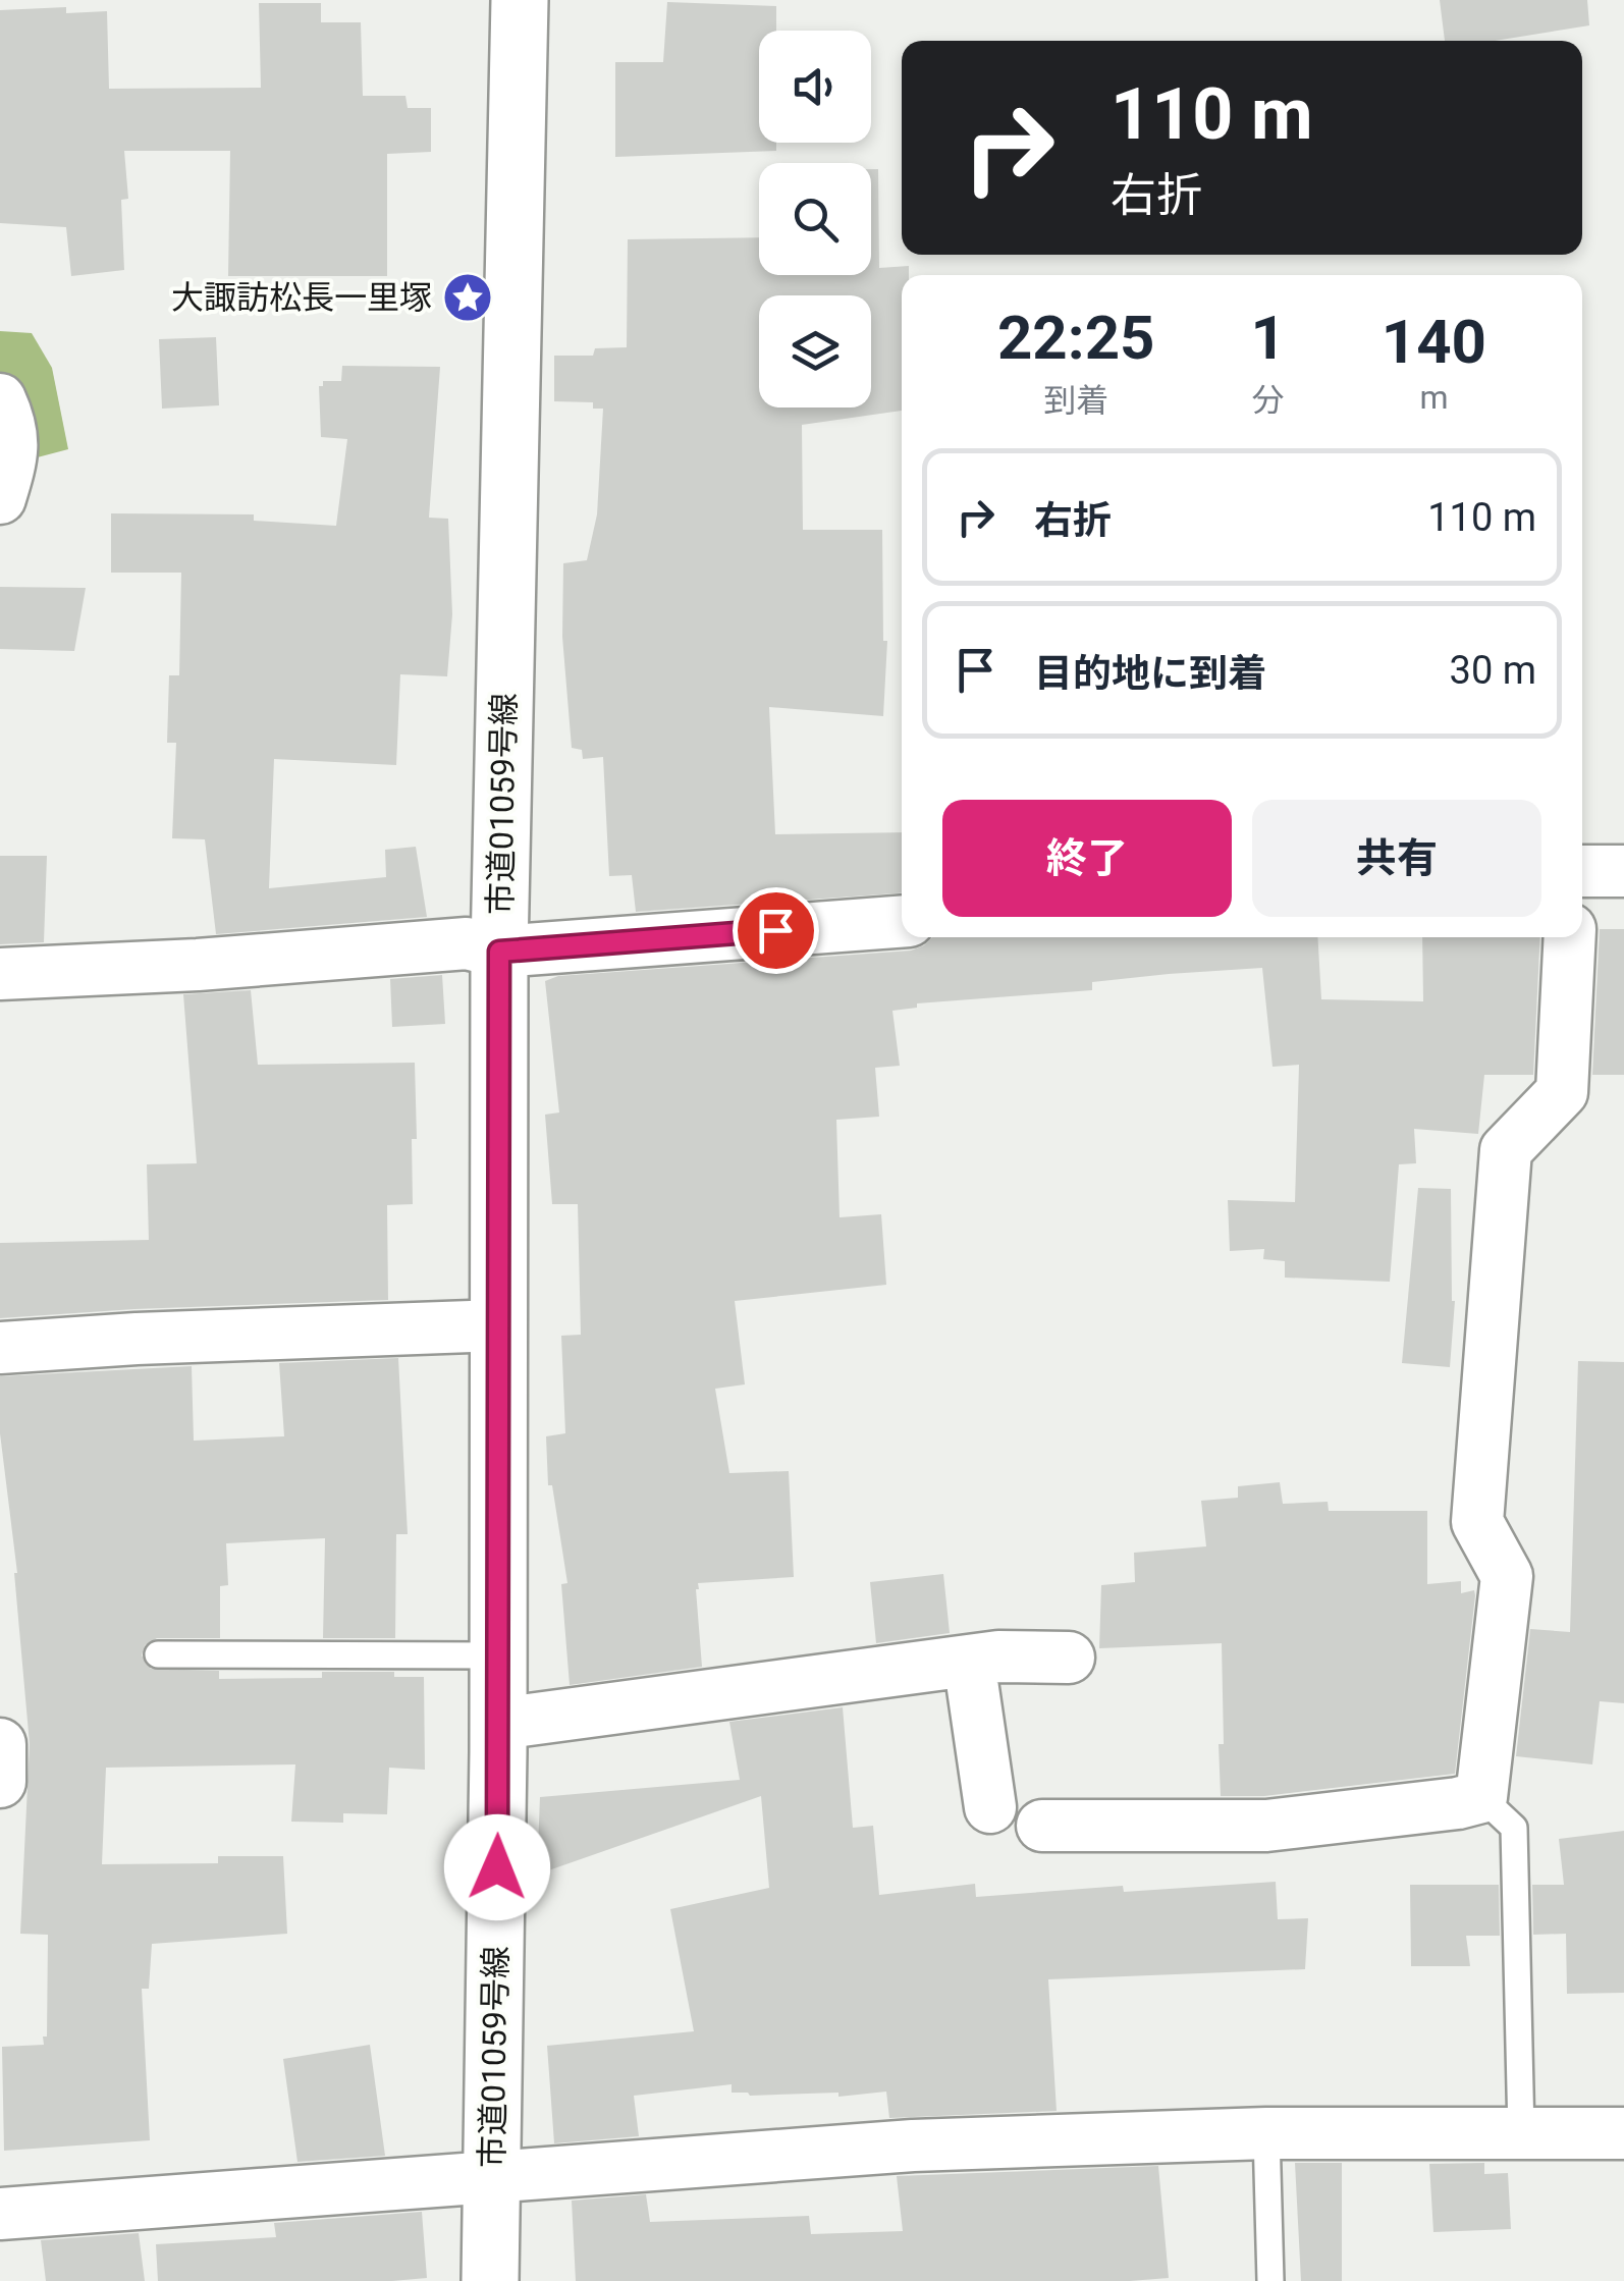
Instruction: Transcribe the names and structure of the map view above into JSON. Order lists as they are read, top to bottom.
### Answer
{
  "streets": {
    "street": ["市道01059号線"]
  },
  "places": {
    "place": ["大諏訪松長一里塚"]
  },
  "page": {
    "turn": ["110 m", "右折"],
    "eta": [
      "22:25",
      "到着",
      "1",
      "分",
      "140",
      "m"
    ],
    "list": [
      {
        "name": "右折",
        "value": "110 m"
      },
      {
        "name": "目的地に到着",
        "value": "30 m"
      }
    ],
    "buttons": ["終了", "共有"]
  }
}
